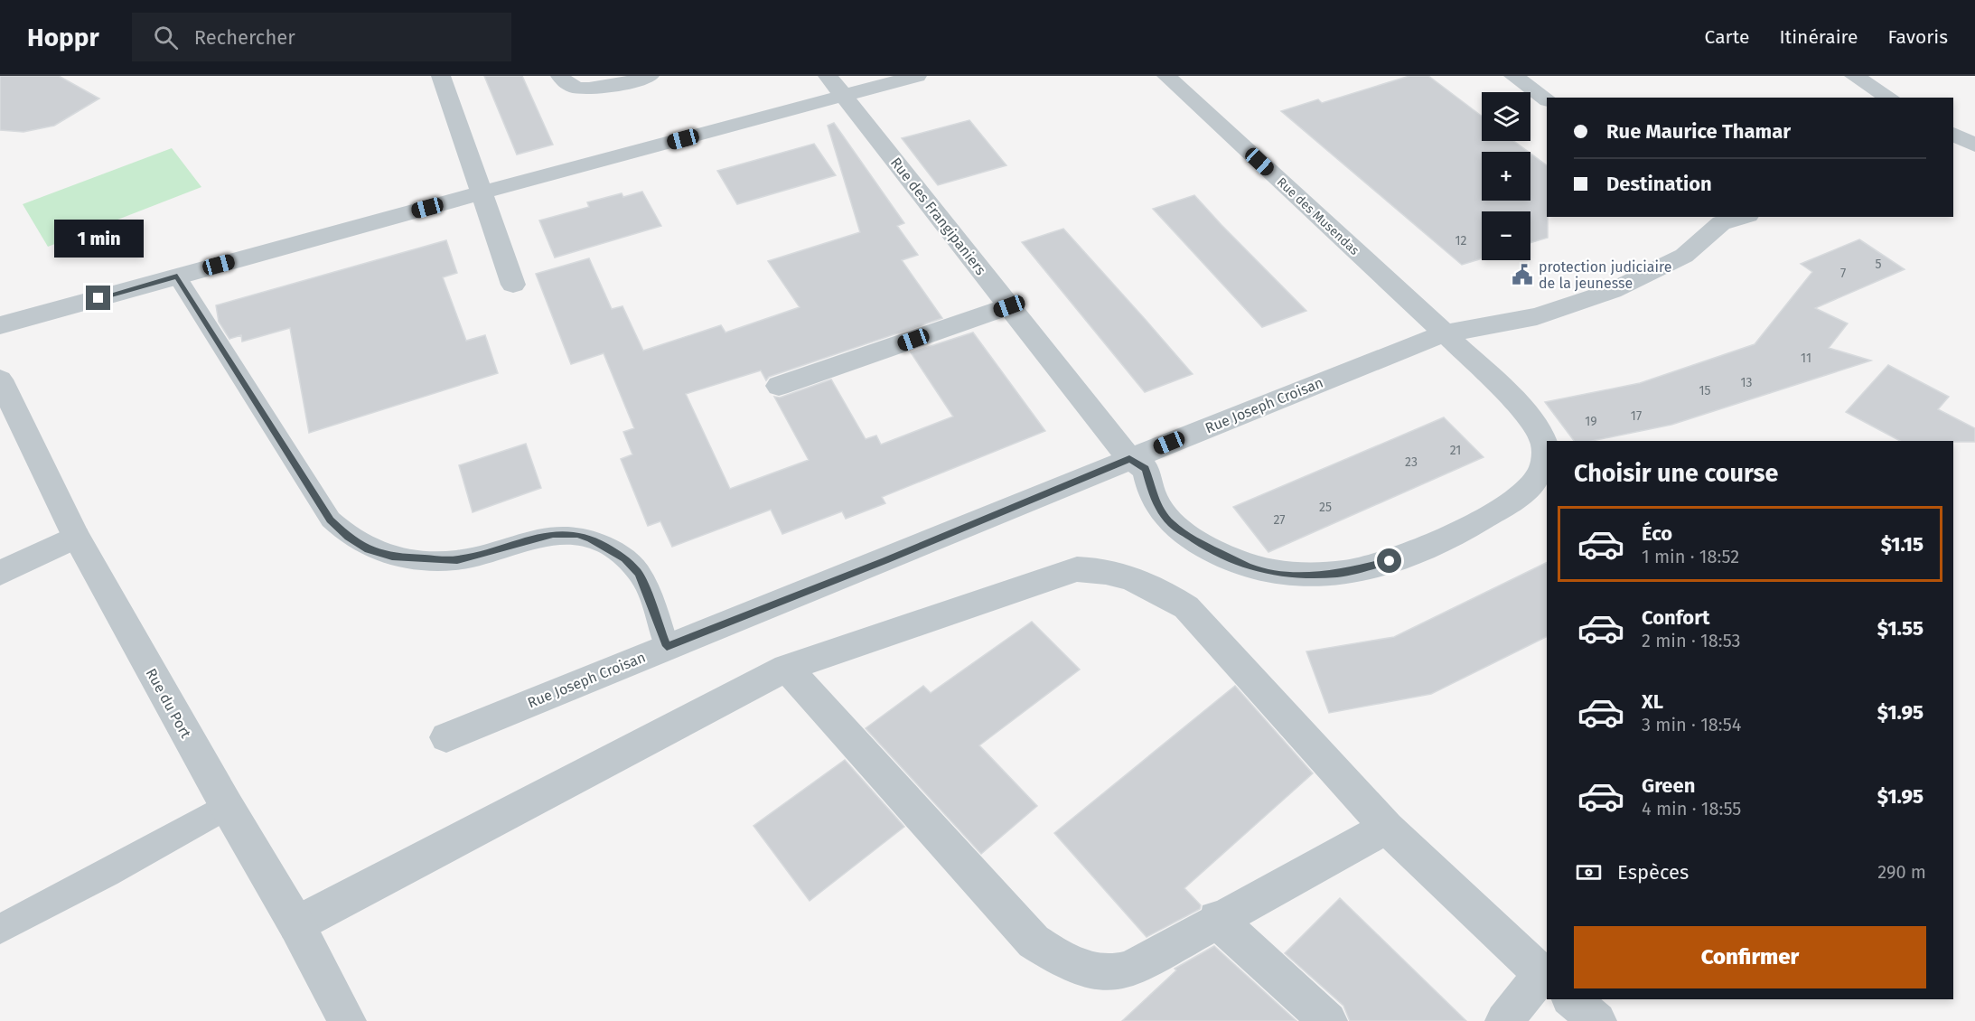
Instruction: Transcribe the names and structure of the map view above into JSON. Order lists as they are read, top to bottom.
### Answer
{
  "streets": {
    "street": [
      "Rue des Frangipaniers",
      "Rue des Musendas",
      "Rue Joseph Croisan",
      "Rue du Port"
    ]
  },
  "crossings": [
    ["Rue des Frangipaniers", "Rue des Musendas"],
    ["Rue des Frangipaniers", "Rue Joseph Croisan"],
    ["Rue des Musendas", "Rue Joseph Croisan"]
  ],
  "places": {
    "public building": ["protection judiciaire de la jeunesse"]
  },
  "house_numbers": [
    "12",
    "5",
    "7",
    "11",
    "13",
    "15",
    "17",
    "19",
    "21",
    "23",
    "25",
    "27"
  ],
  "page": {
    "header": "Hoppr",
    "search": "Rechercher",
    "nav": ["Carte", "Itinéraire", "Favoris"],
    "map_buttons": ["+", "−"],
    "banner": ["Rue Maurice Thamar", "Destination"],
    "bubble": "1 min",
    "heading": "Choisir une course",
    "list": [
      {
        "name": "Éco",
        "note": "1 min · 18:52",
        "value": "$1.15"
      },
      {
        "name": "Confort",
        "note": "2 min · 18:53",
        "value": "$1.55"
      },
      {
        "name": "XL",
        "note": "3 min · 18:54",
        "value": "$1.95"
      },
      {
        "name": "Green",
        "note": "4 min · 18:55",
        "value": "$1.95"
      }
    ],
    "pay": ["Espèces", "290 m"],
    "buttons": "Confirmer"
  }
}
